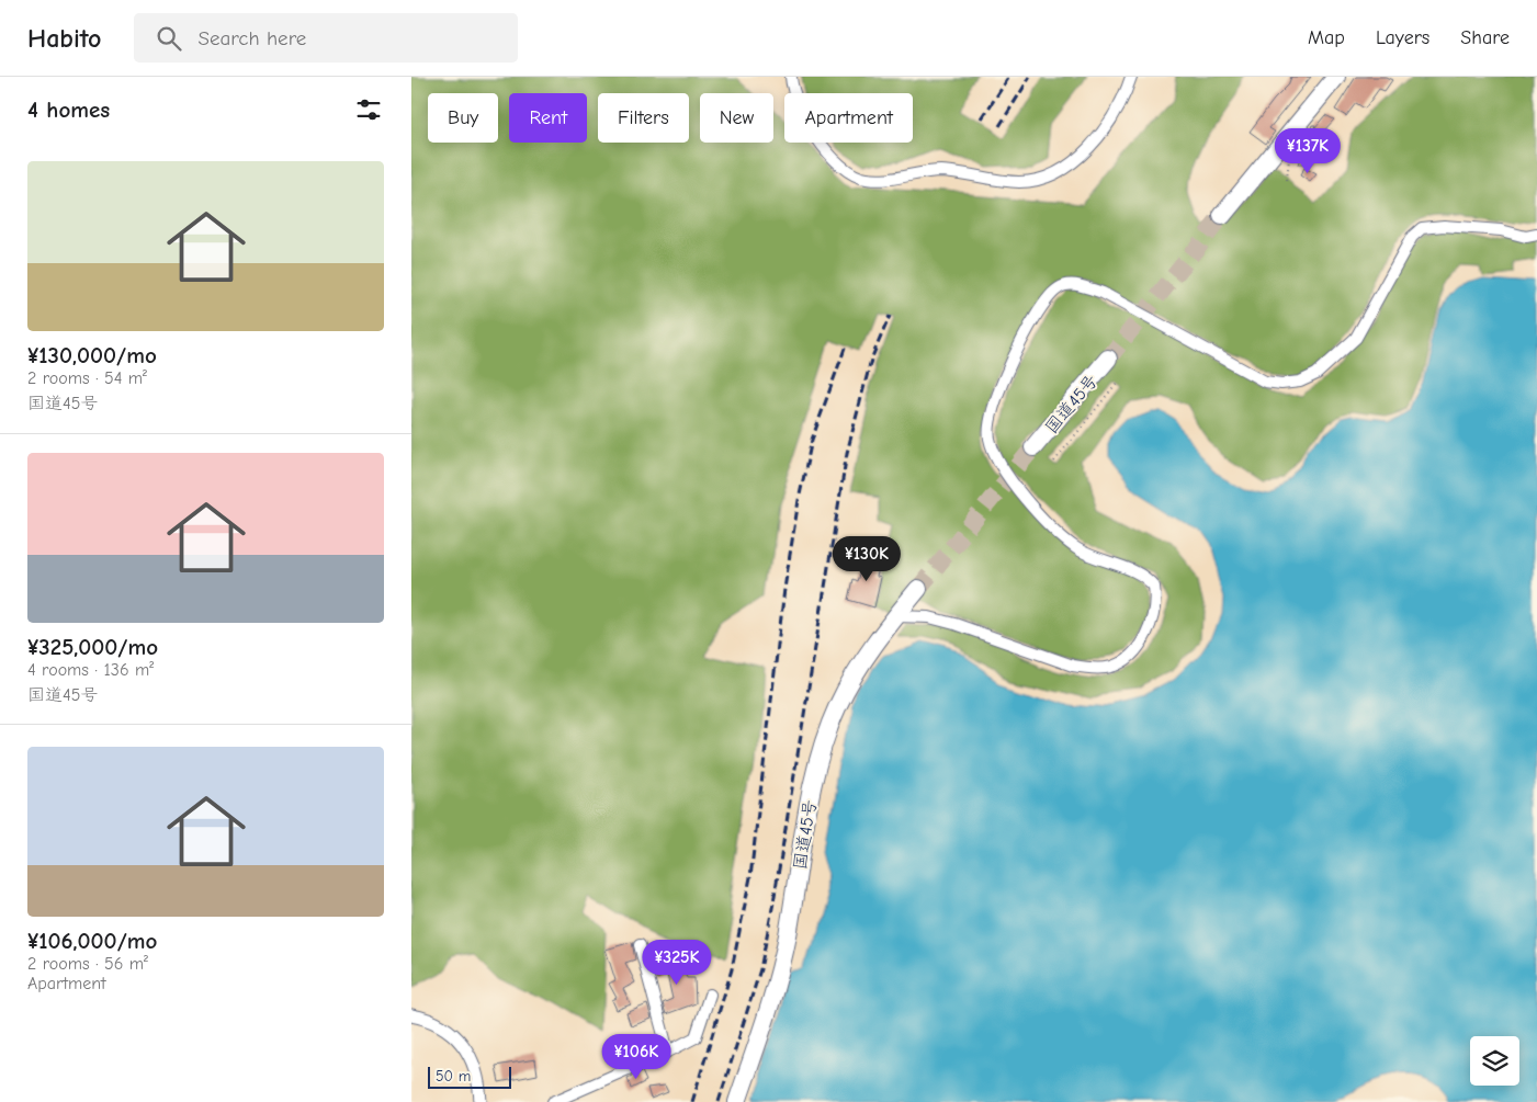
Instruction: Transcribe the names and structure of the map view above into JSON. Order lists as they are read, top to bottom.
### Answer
{
  "streets": {
    "highway": ["国道45号"]
  },
  "scale_bar": "50 m",
  "page": {
    "header": "Habito",
    "search": "Search here",
    "nav": ["Map", "Layers", "Share"],
    "heading": "4 homes",
    "chip": [
      "Buy",
      "Rent",
      "Filters",
      "New",
      "Apartment"
    ],
    "price": [
      "¥137K",
      "¥130K",
      "¥325K",
      "¥106K"
    ],
    "list": [
      {
        "name": "¥130,000/mo",
        "note": "2 rooms · 54 m² · 国道45号"
      },
      {
        "name": "¥325,000/mo",
        "note": "4 rooms · 136 m² · 国道45号"
      },
      {
        "name": "¥106,000/mo",
        "note": "2 rooms · 56 m² · Apartment"
      }
    ],
    "scale": "50 m"
  }
}
